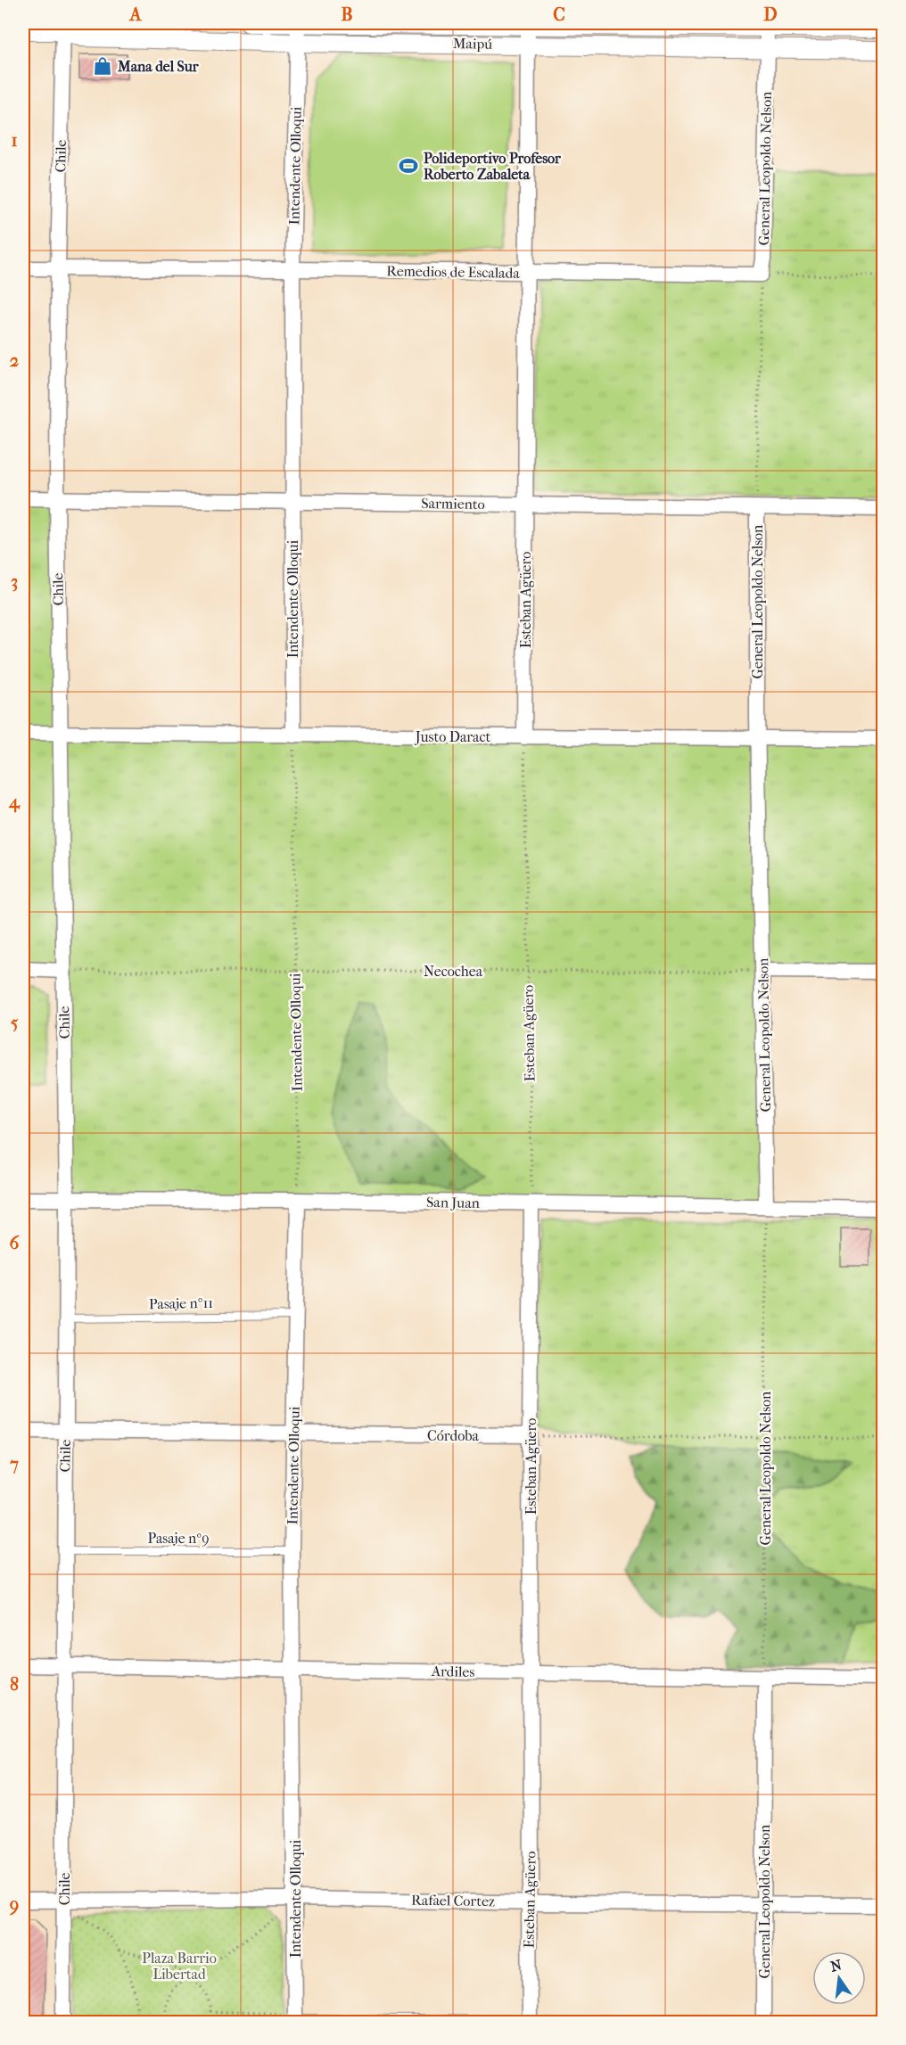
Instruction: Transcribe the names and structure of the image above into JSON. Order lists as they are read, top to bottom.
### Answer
{
  "streets": {
    "street": [
      "Maipú",
      "Chile",
      "Intendente Olloqui",
      "General Leopoldo Nelson",
      "Remedios de Escalada",
      "Sarmiento",
      "Esteban Agüero",
      "Justo Daract",
      "San Juan",
      "Córdoba",
      "Ardiles",
      "Rafael Cortez"
    ],
    "lane": ["Pasaje nº11", "Pasaje nº9"],
    "path": ["Necochea"]
  },
  "crossings": [
    ["Maipú", "Chile"],
    ["Maipú", "Intendente Olloqui"],
    ["Maipú", "General Leopoldo Nelson"],
    ["Maipú", "Esteban Agüero"],
    ["Chile", "Remedios de Escalada"],
    ["Chile", "Sarmiento"],
    ["Chile", "Justo Daract"],
    ["Chile", "Necochea"],
    ["Chile", "San Juan"],
    ["Chile", "Pasaje nº11"],
    ["Chile", "Córdoba"],
    ["Chile", "Pasaje nº9"],
    ["Chile", "Ardiles"],
    ["Chile", "Rafael Cortez"],
    ["Intendente Olloqui", "Remedios de Escalada"],
    ["Intendente Olloqui", "Sarmiento"],
    ["Intendente Olloqui", "Justo Daract"],
    ["Intendente Olloqui", "Necochea"],
    ["Intendente Olloqui", "San Juan"],
    ["Intendente Olloqui", "Pasaje nº11"],
    ["Intendente Olloqui", "Córdoba"],
    ["Intendente Olloqui", "Pasaje nº9"],
    ["Intendente Olloqui", "Ardiles"],
    ["Intendente Olloqui", "Rafael Cortez"],
    ["General Leopoldo Nelson", "Remedios de Escalada"],
    ["General Leopoldo Nelson", "Sarmiento"],
    ["General Leopoldo Nelson", "Justo Daract"],
    ["General Leopoldo Nelson", "Necochea"],
    ["General Leopoldo Nelson", "San Juan"],
    ["General Leopoldo Nelson", "Ardiles"],
    ["General Leopoldo Nelson", "Rafael Cortez"],
    ["Remedios de Escalada", "Esteban Agüero"],
    ["Sarmiento", "Esteban Agüero"],
    ["Esteban Agüero", "Justo Daract"],
    ["Esteban Agüero", "Necochea"],
    ["Esteban Agüero", "San Juan"],
    ["Esteban Agüero", "Córdoba"],
    ["Esteban Agüero", "Ardiles"],
    ["Esteban Agüero", "Rafael Cortez"]
  ],
  "parks": ["Plaza Barrio Libertad"],
  "places": {
    "shop": ["Mana del Sur"],
    "sports": ["Polideportivo Profesor Roberto Zabaleta"]
  },
  "north": "top",
  "grid": {
    "columns": [
      "A",
      "B",
      "C",
      "D"
    ],
    "rows": [
      "1",
      "2",
      "3",
      "4",
      "5",
      "6",
      "7",
      "8",
      "9"
    ]
  }
}
